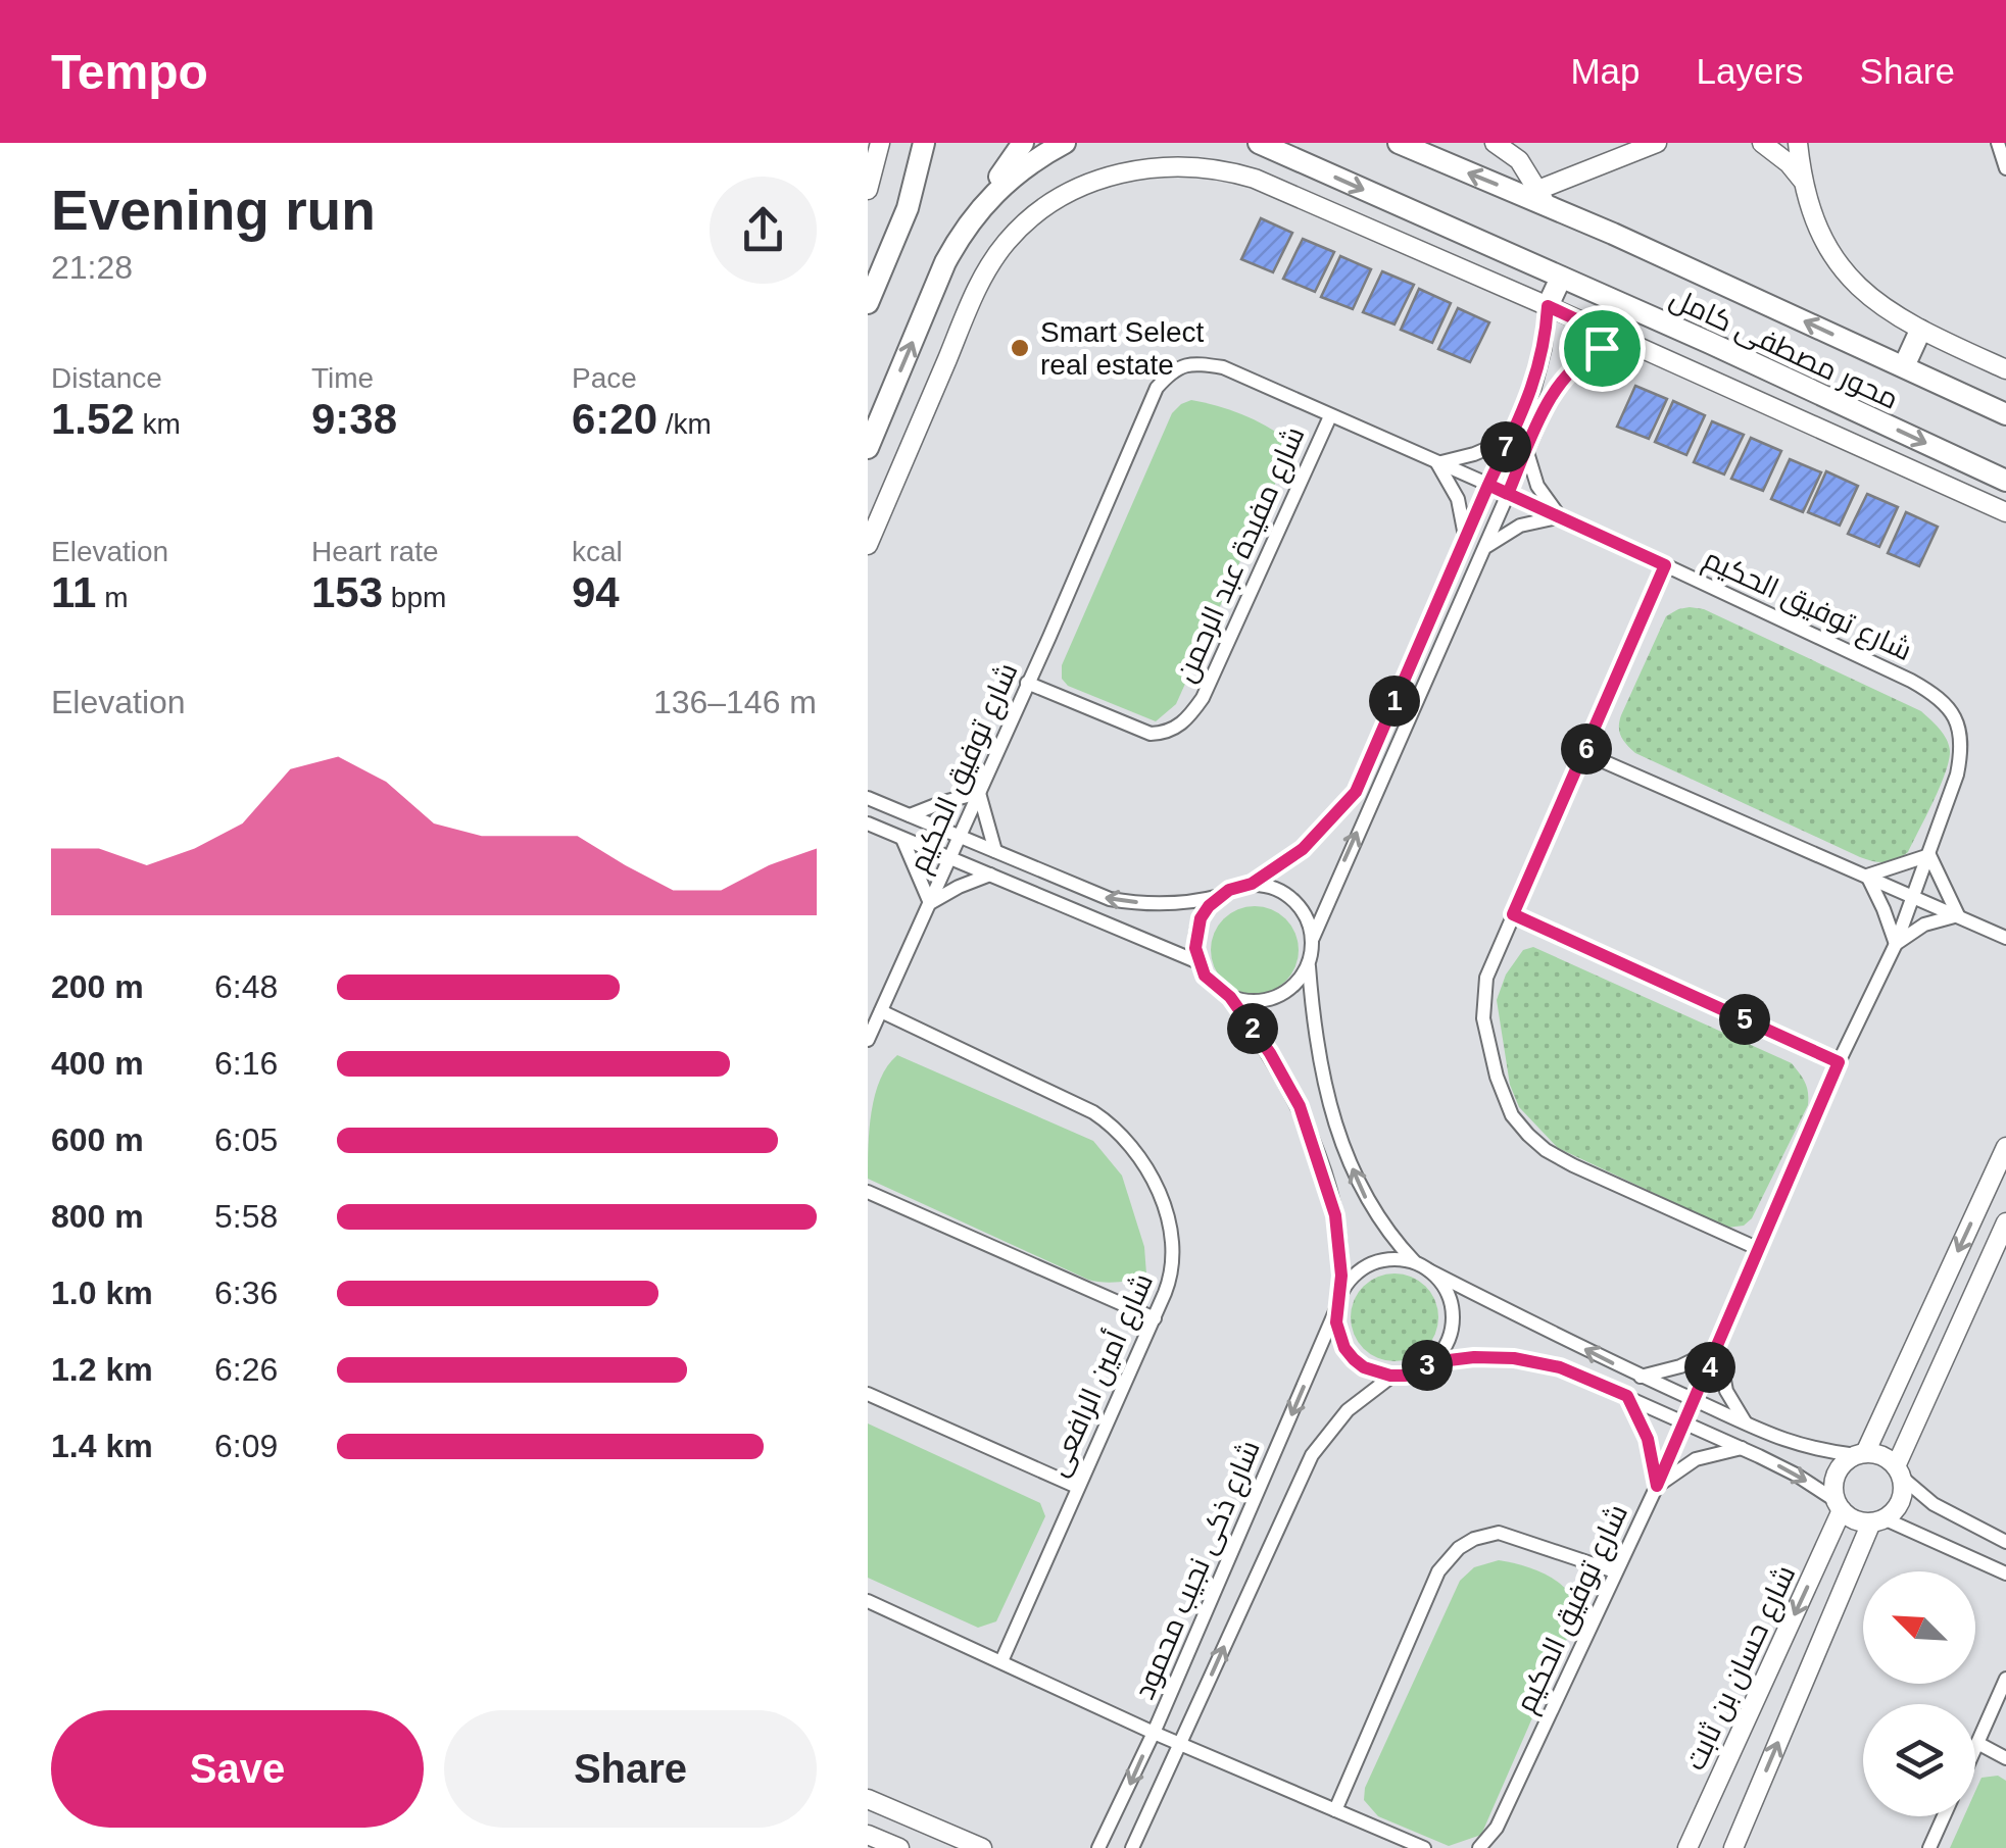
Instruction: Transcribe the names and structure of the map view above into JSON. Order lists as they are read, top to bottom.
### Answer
{
  "streets": {
    "main road": ["محور مصطفى كامل"],
    "street": [
      "شارع مفيدة عبد الرحمن",
      "شارع توفيق الحكيم",
      "شارع أمين الرافعى",
      "شارع ذكى نجيب محمود",
      "شارع حسان بن ثابت"
    ]
  },
  "crossings": [
    ["شارع مفيدة عبد الرحمن", "شارع توفيق الحكيم"],
    ["شارع توفيق الحكيم", "شارع أمين الرافعى"]
  ],
  "places": ["Smart Select real estate"],
  "north": "top left",
  "page": {
    "header": "Tempo",
    "nav": ["Map", "Layers", "Share"],
    "heading": ["Evening run", "21:28"],
    "stats": [
      ["Distance", "1.52 km"],
      ["Time", "9:38"],
      ["Pace", "6:20 /km"],
      ["Elevation", "11 m"],
      ["Heart rate", "153 bpm"],
      ["kcal", "94"]
    ],
    "pins": [
      "7",
      "1",
      "6",
      "5",
      "2",
      "3",
      "4"
    ],
    "chart": ["Elevation", "136–146 m"],
    "list": [
      {
        "name": "200 m",
        "note": "6:48"
      },
      {
        "name": "400 m",
        "note": "6:16"
      },
      {
        "name": "600 m",
        "note": "6:05"
      },
      {
        "name": "800 m",
        "note": "5:58"
      },
      {
        "name": "1.0 km",
        "note": "6:36"
      },
      {
        "name": "1.2 km",
        "note": "6:26"
      },
      {
        "name": "1.4 km",
        "note": "6:09"
      }
    ],
    "buttons": ["Save", "Share"]
  }
}
